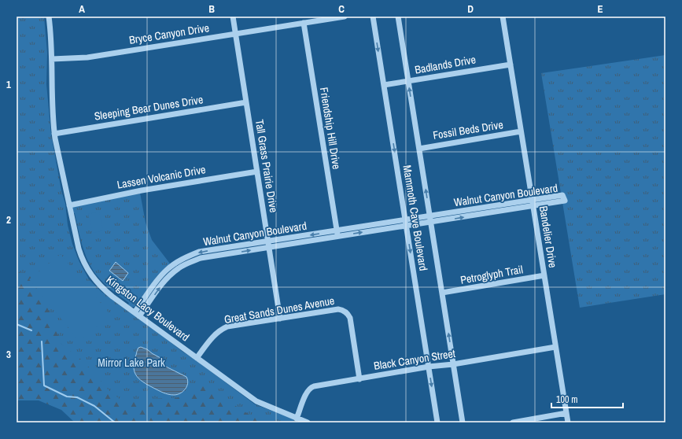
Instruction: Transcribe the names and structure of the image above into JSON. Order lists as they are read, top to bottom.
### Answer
{
  "streets": {
    "street": [
      "Bryce Canyon Drive",
      "Badlands Drive",
      "Sleeping Bear Dunes Drive",
      "Friendship Hill Drive",
      "Fossil Beds Drive",
      "Tall Grass Prairie Drive",
      "Lassen Volcanic Drive",
      "Walnut Canyon Boulevard",
      "Mammoth Cave Boulevard",
      "Bandelier Drive",
      "Petroglyph Trail",
      "Kingston Lacy Boulevard",
      "Great Sands Dunes Avenue",
      "Black Canyon Street"
    ]
  },
  "crossings": [
    ["Bryce Canyon Drive", "Friendship Hill Drive"],
    ["Bryce Canyon Drive", "Tall Grass Prairie Drive"],
    ["Bryce Canyon Drive", "Kingston Lacy Boulevard"],
    ["Badlands Drive", "Mammoth Cave Boulevard"],
    ["Badlands Drive", "Bandelier Drive"],
    ["Sleeping Bear Dunes Drive", "Tall Grass Prairie Drive"],
    ["Sleeping Bear Dunes Drive", "Kingston Lacy Boulevard"],
    ["Friendship Hill Drive", "Walnut Canyon Boulevard"],
    ["Fossil Beds Drive", "Mammoth Cave Boulevard"],
    ["Fossil Beds Drive", "Bandelier Drive"],
    ["Tall Grass Prairie Drive", "Lassen Volcanic Drive"],
    ["Tall Grass Prairie Drive", "Walnut Canyon Boulevard"],
    ["Tall Grass Prairie Drive", "Great Sands Dunes Avenue"],
    ["Lassen Volcanic Drive", "Kingston Lacy Boulevard"],
    ["Walnut Canyon Boulevard", "Mammoth Cave Boulevard"],
    ["Walnut Canyon Boulevard", "Bandelier Drive"],
    ["Walnut Canyon Boulevard", "Kingston Lacy Boulevard"],
    ["Mammoth Cave Boulevard", "Petroglyph Trail"],
    ["Mammoth Cave Boulevard", "Black Canyon Street"],
    ["Bandelier Drive", "Petroglyph Trail"],
    ["Bandelier Drive", "Black Canyon Street"],
    ["Kingston Lacy Boulevard", "Great Sands Dunes Avenue"],
    ["Kingston Lacy Boulevard", "Black Canyon Street"],
    ["Great Sands Dunes Avenue", "Black Canyon Street"]
  ],
  "parks": ["Mirror Lake Park"],
  "scale_bar": "100 m",
  "grid": {
    "columns": [
      "A",
      "B",
      "C",
      "D",
      "E"
    ],
    "rows": ["1", "2", "3"]
  }
}
